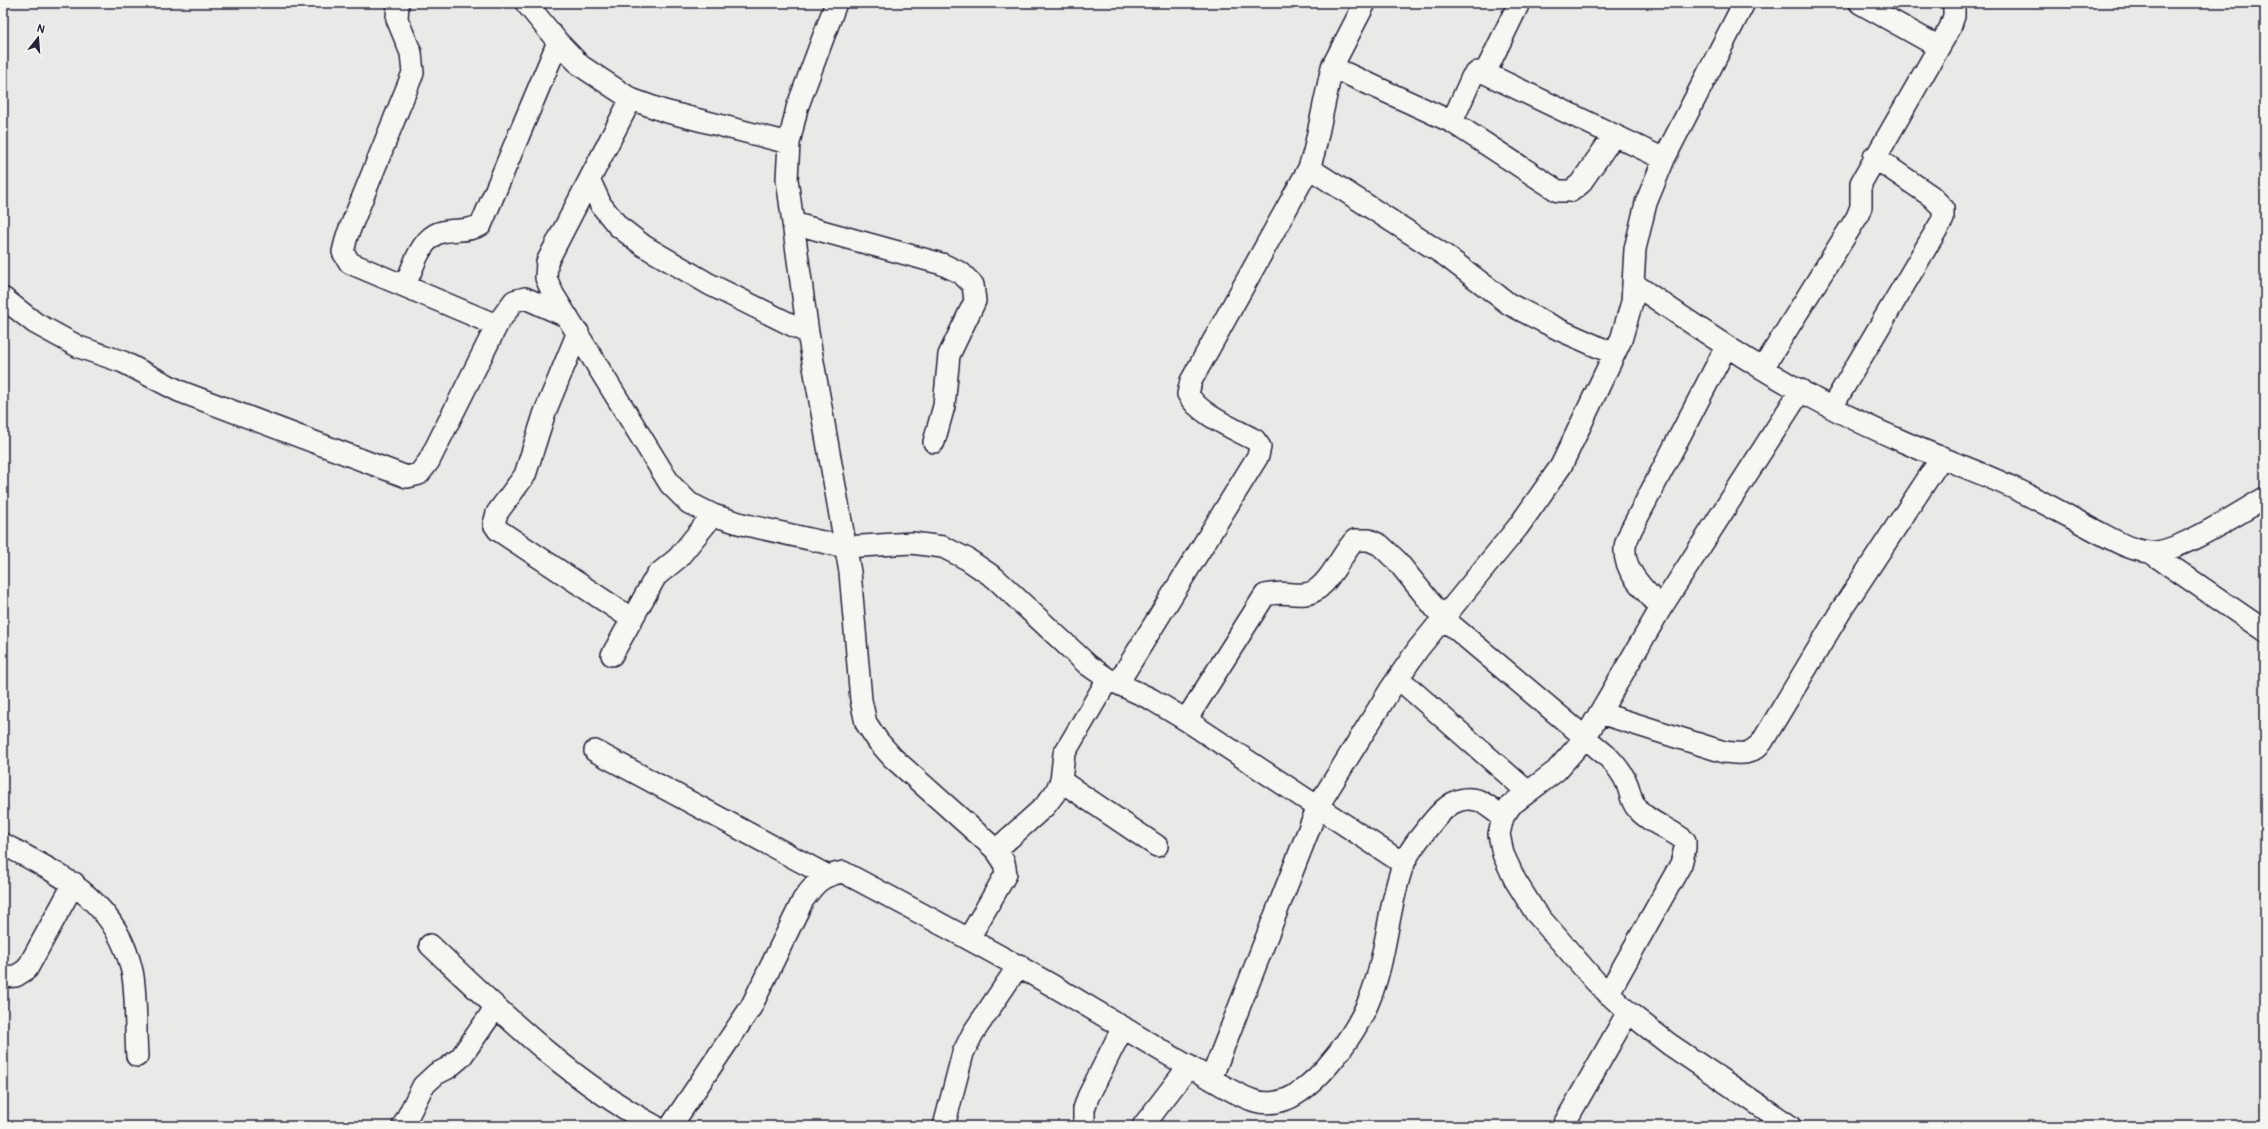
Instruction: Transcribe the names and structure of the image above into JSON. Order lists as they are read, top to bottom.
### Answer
{
  "north": "top"
}
